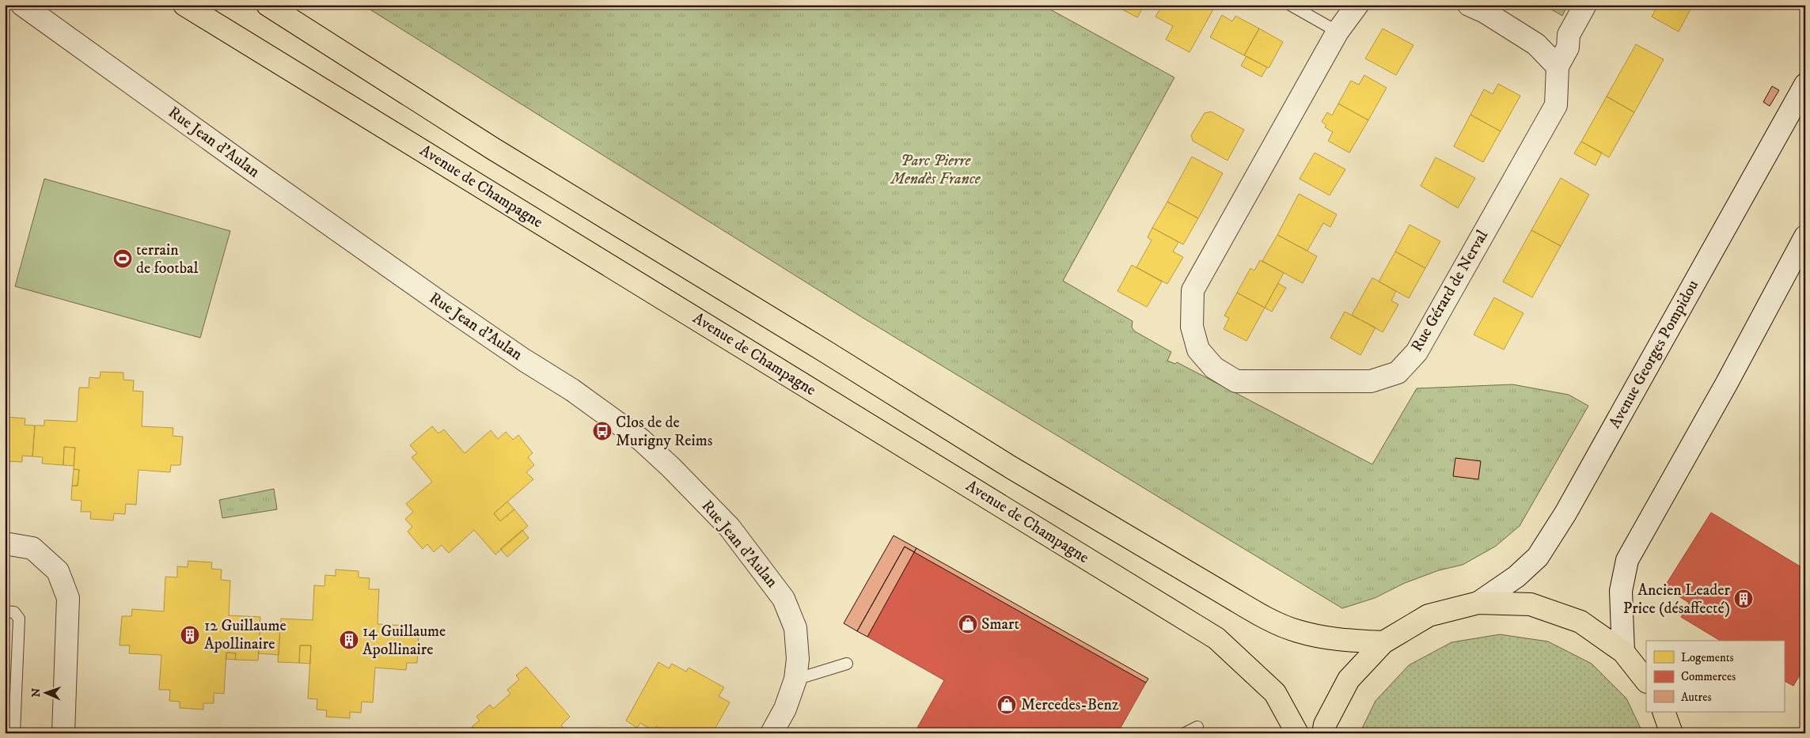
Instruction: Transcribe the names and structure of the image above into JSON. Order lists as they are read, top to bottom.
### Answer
{
  "streets": {
    "main road": ["Avenue de Champagne"],
    "street": ["Rue Jean d'Aulan", "Rue Gérard de Nerval", "Avenue Georges Pompidou"]
  },
  "parks": ["Parc Pierre Mendès France"],
  "places": {
    "sports": ["terrain de footbal"],
    "bus stop": ["Clos de de Murigny Reims"],
    "building": ["Ancien Leader Price (désaffecté)", "12 Guillaume Apollinaire", "14 Guillaume Apollinaire"],
    "shop": ["Smart", "Mercedes-Benz"]
  },
  "legend": ["Logements", "Commerces", "Autres"],
  "north": "left"
}
